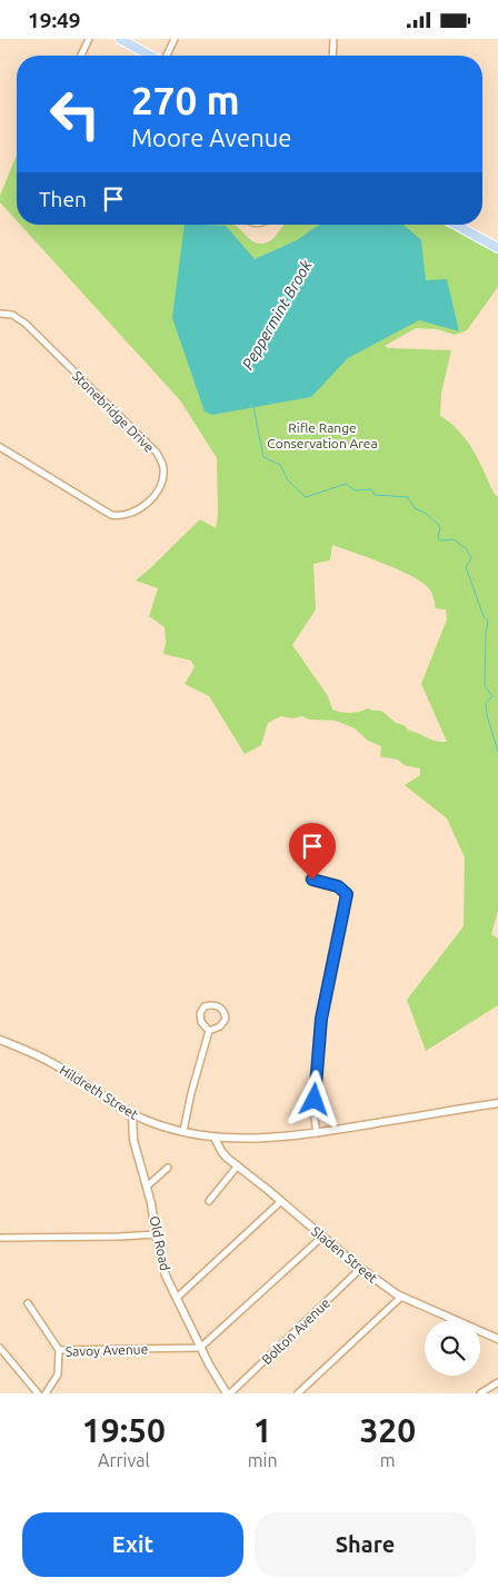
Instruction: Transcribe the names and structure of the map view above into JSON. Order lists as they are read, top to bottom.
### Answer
{
  "streets": {
    "street": [
      "Stonebridge Drive",
      "Hildreth Street",
      "Old Road",
      "Sladen Street",
      "Bolton Avenue",
      "Savoy Avenue"
    ]
  },
  "crossings": [
    ["Hildreth Street", "Old Road"],
    ["Hildreth Street", "Sladen Street"],
    ["Old Road", "Bolton Avenue"],
    ["Old Road", "Savoy Avenue"],
    ["Sladen Street", "Bolton Avenue"]
  ],
  "water": ["Peppermint Brook"],
  "parks": ["Rifle Range Conservation Area"],
  "page": {
    "status": "19:49",
    "turn": ["270 m", "Moore Avenue"],
    "then": "Then",
    "eta": [
      "19:50",
      "Arrival",
      "1",
      "min",
      "320",
      "m"
    ],
    "buttons": ["Exit", "Share"]
  }
}
